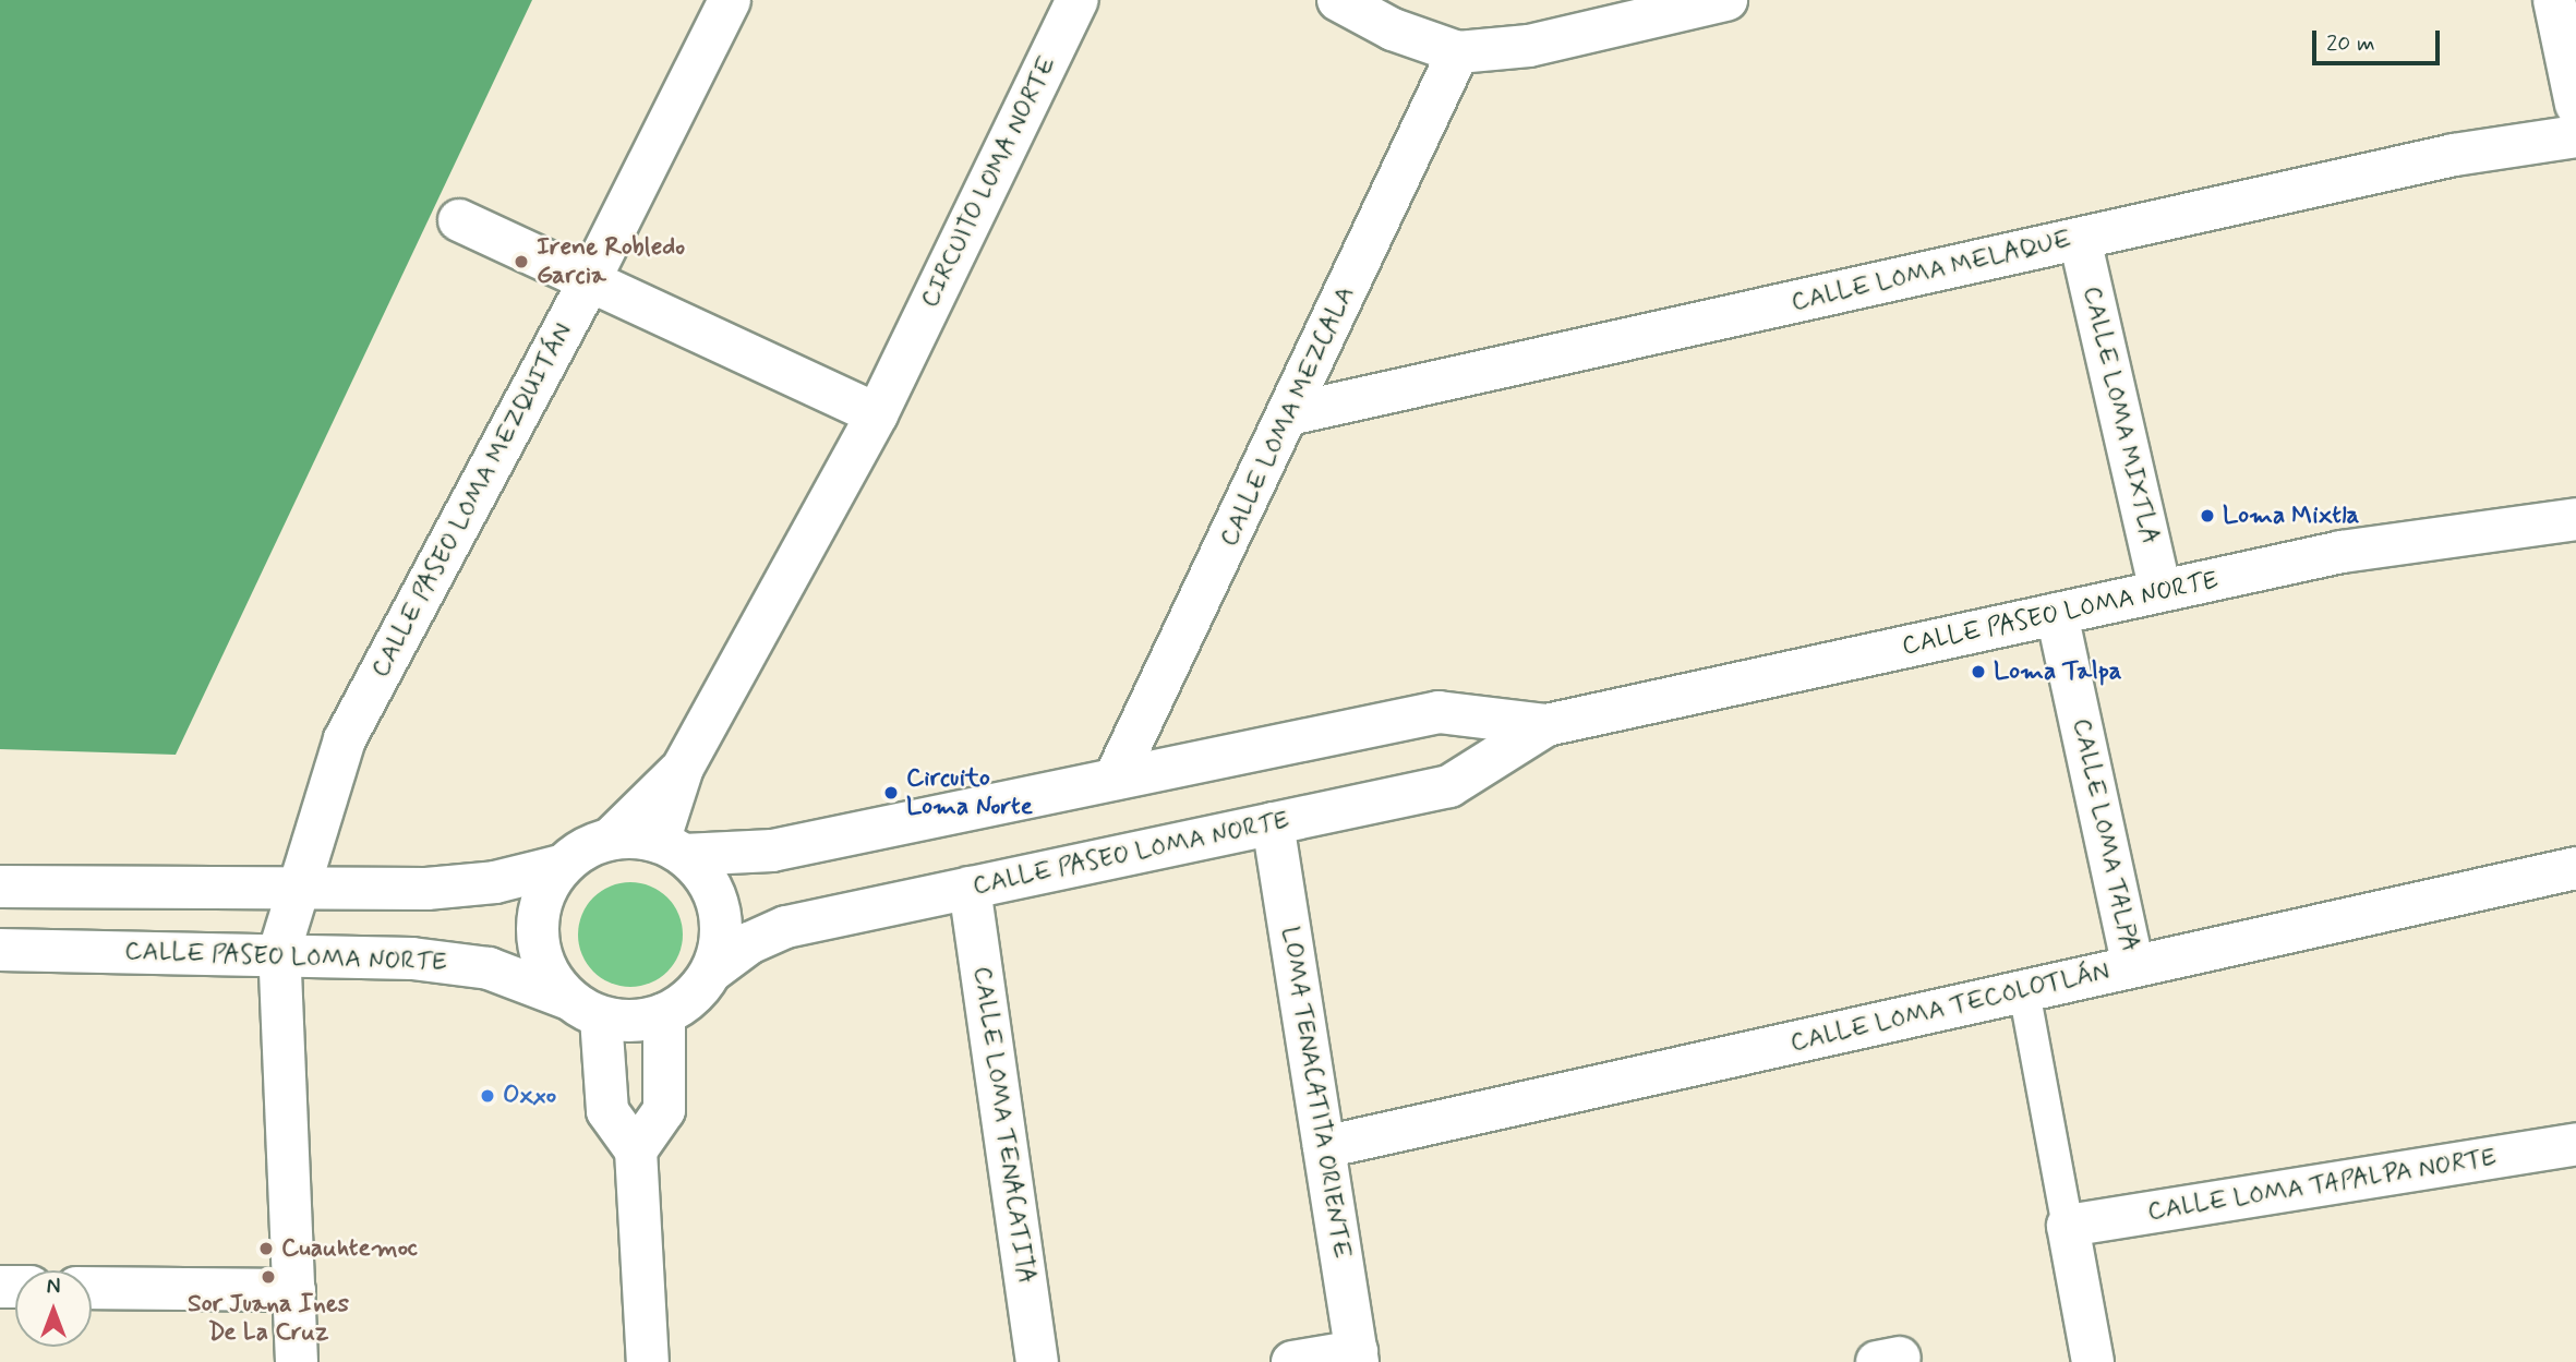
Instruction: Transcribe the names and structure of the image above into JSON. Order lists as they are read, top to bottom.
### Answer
{
  "streets": {
    "street": [
      "CIRCUITO LOMA NORTE",
      "CALLE LOMA MELAQUE",
      "CALLE LOMA MIXTLA",
      "CALLE LOMA MEZCALA",
      "CALLE PASEO LOMA MEZQUITÁN",
      "CALLE PASEO LOMA NORTE",
      "CALLE LOMA TALPA",
      "CALLE LOMA TECOLOTLÁN",
      "LOMA TENACATITA ORIENTE",
      "CALLE LOMA TENACATITA",
      "CALLE LOMA TAPALPA NORTE"
    ]
  },
  "crossings": [
    ["CIRCUITO LOMA NORTE", "CALLE PASEO LOMA NORTE"],
    ["CALLE LOMA MELAQUE", "CALLE LOMA MIXTLA"],
    ["CALLE LOMA MELAQUE", "CALLE LOMA MEZCALA"],
    ["CALLE LOMA MIXTLA", "CALLE PASEO LOMA NORTE"],
    ["CALLE LOMA MEZCALA", "CALLE PASEO LOMA NORTE"],
    ["CALLE PASEO LOMA MEZQUITÁN", "CALLE PASEO LOMA NORTE"],
    ["CALLE PASEO LOMA NORTE", "CALLE LOMA TALPA"],
    ["CALLE PASEO LOMA NORTE", "LOMA TENACATITA ORIENTE"],
    ["CALLE PASEO LOMA NORTE", "CALLE LOMA TENACATITA"],
    ["CALLE LOMA TALPA", "CALLE LOMA TECOLOTLÁN"],
    ["CALLE LOMA TECOLOTLÁN", "LOMA TENACATITA ORIENTE"]
  ],
  "places": [
    "Irene Robledo Garcia",
    "Loma Mixtla",
    "Loma Talpa",
    "Circuito Loma Norte",
    "Oxxo",
    "Cuauhtemoc",
    "Sor Juana Ines De La Cruz"
  ],
  "scale_bar": "20 m",
  "north": "top"
}
